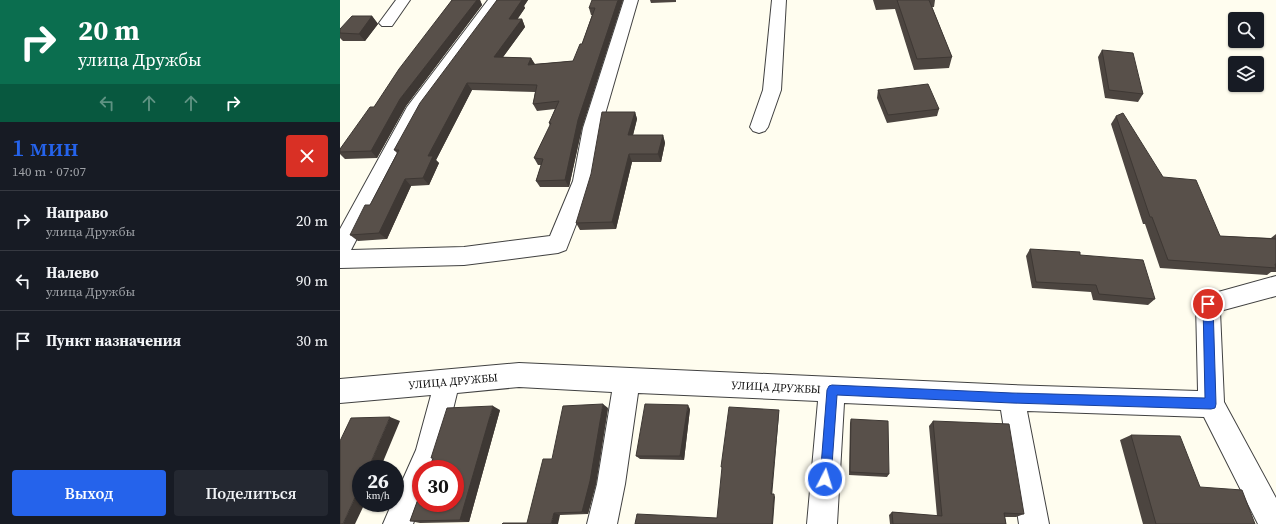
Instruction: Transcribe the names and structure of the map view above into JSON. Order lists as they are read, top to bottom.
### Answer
{
  "streets": {
    "street": ["УЛИЦА ДРУЖБЫ"]
  },
  "page": {
    "turn": ["20 m", "улица Дружбы"],
    "heading": ["1 мин", "140 m · 07:07"],
    "list": [
      {
        "name": "Направо",
        "note": "улица Дружбы",
        "value": "20 m"
      },
      {
        "name": "Налево",
        "note": "улица Дружбы",
        "value": "90 m"
      },
      {
        "name": "Пункт назначения",
        "value": "30 m"
      }
    ],
    "speed": "26 km/h",
    "limit": "30",
    "buttons": ["Выход", "Поделиться"]
  }
}
